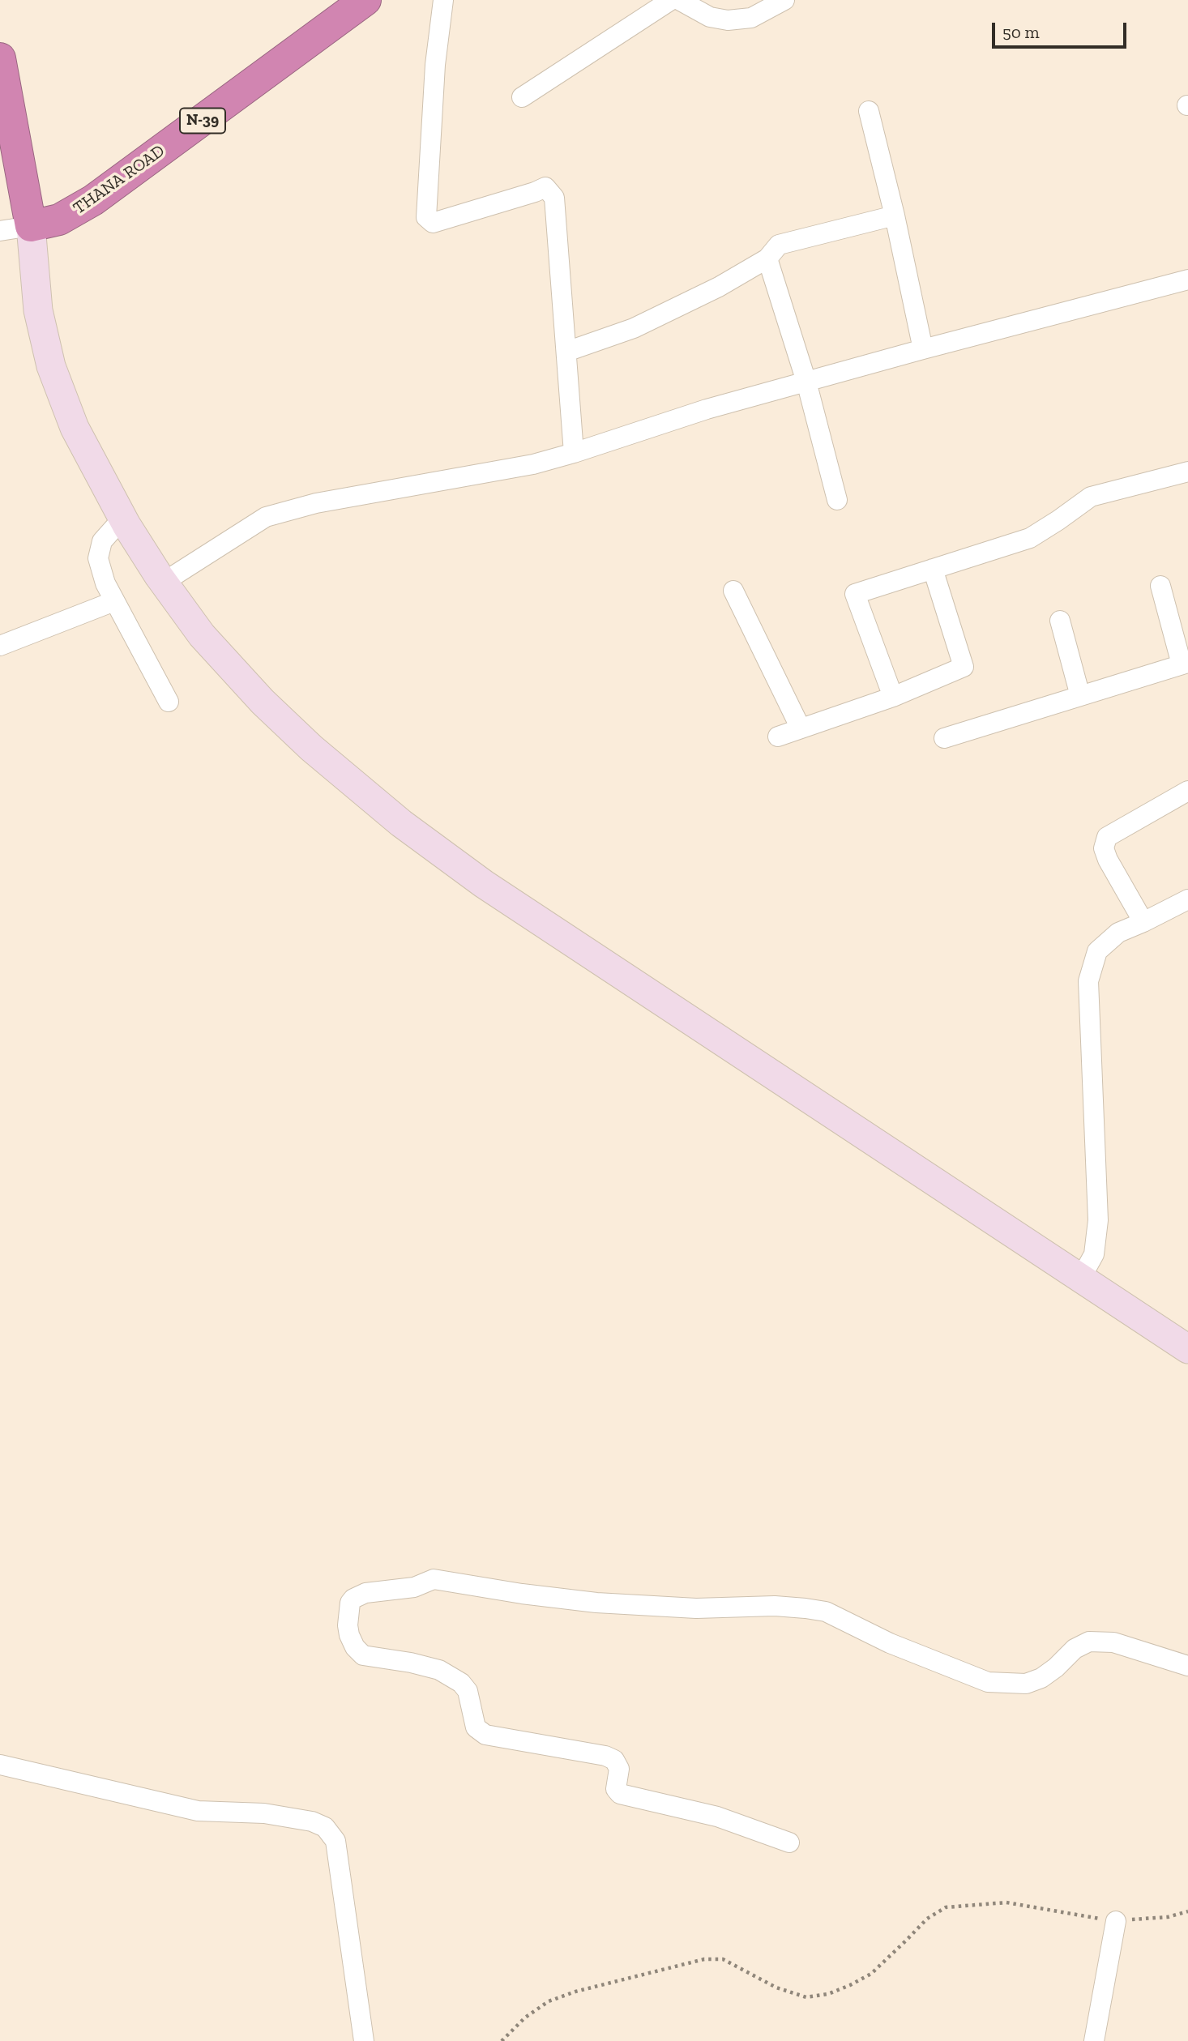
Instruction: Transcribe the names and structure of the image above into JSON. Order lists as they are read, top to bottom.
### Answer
{
  "streets": {
    "highway": ["N-39", "THANA ROAD"]
  },
  "scale_bar": "50 m"
}
